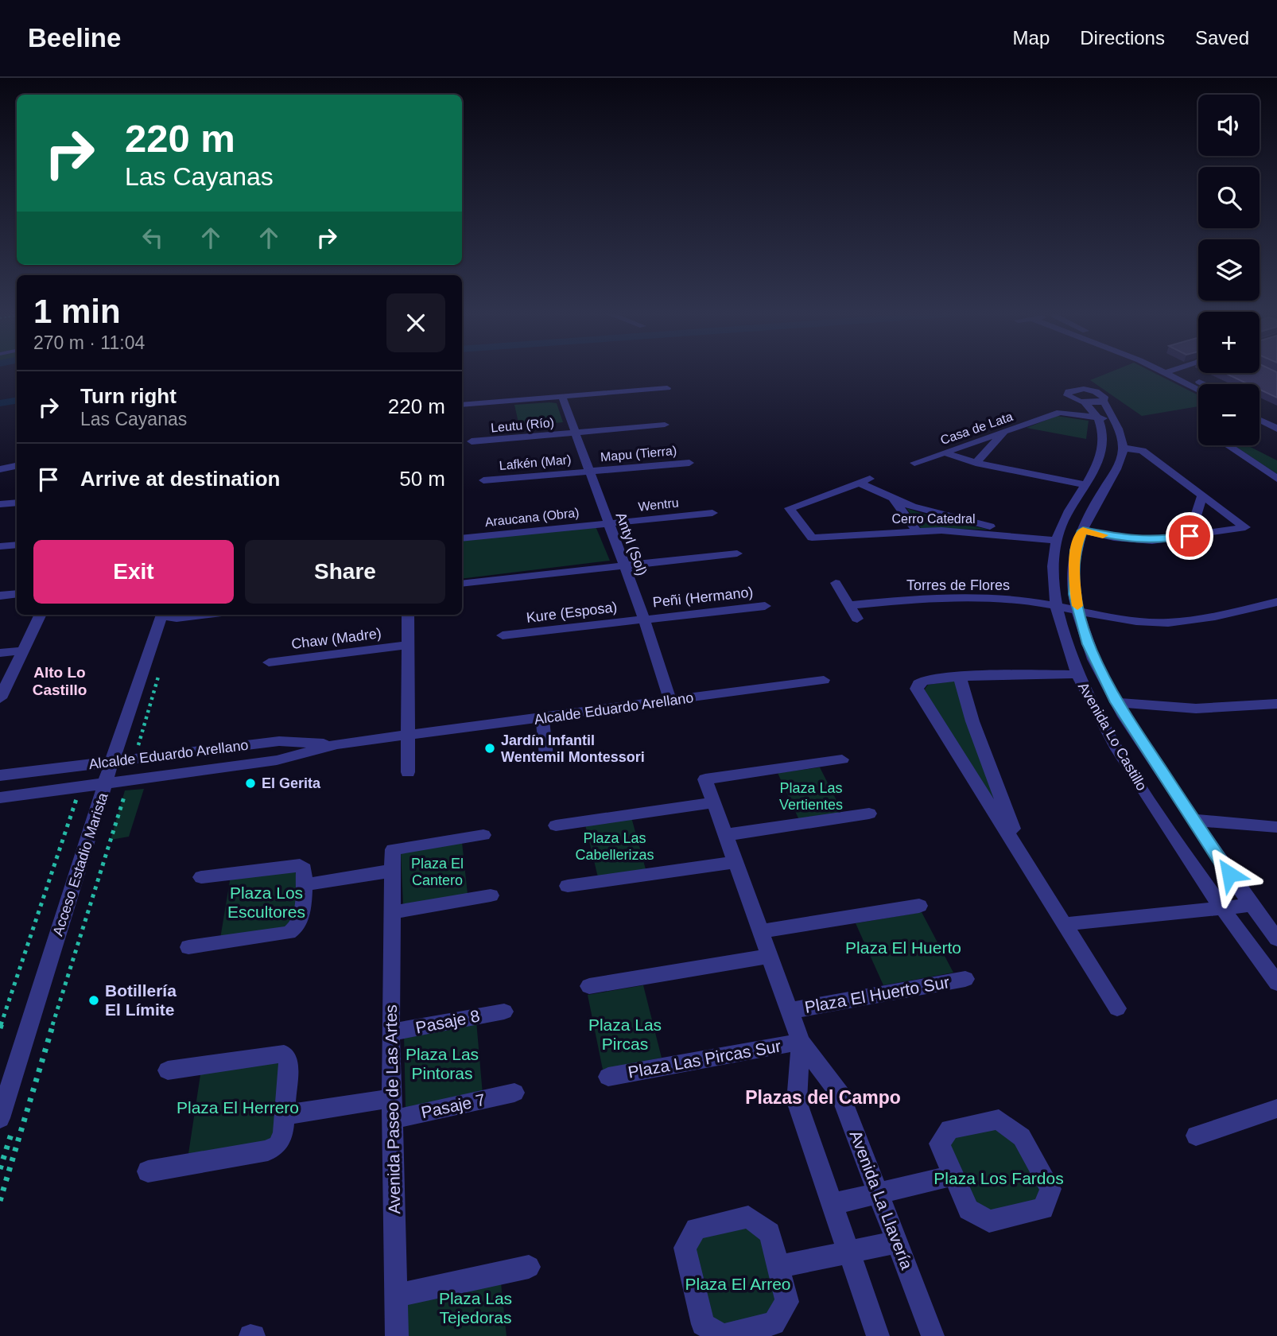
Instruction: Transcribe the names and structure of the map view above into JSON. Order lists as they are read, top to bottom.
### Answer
{
  "streets": {
    "street": [
      "Leutu (Río)",
      "Casa de Lata",
      "Mapu (Tierra)",
      "Lafkén (Mar)",
      "Wentru",
      "Araucana (Obra)",
      "Cerro Catedral",
      "Antyl (Sol)",
      "Torres de Flores",
      "Peñi (Hermano)",
      "Kure (Esposa)",
      "Chaw (Madre)",
      "Alcalde Eduardo Arellano",
      "Avenida Lo Castillo",
      "Acceso Estadio Marista",
      "Plaza El Huerto Sur",
      "Pasaje 8",
      "Plaza Las Pircas Sur",
      "Pasaje 7",
      "Avenida Paseo de Las Artes",
      "Avenida La Llavería"
    ]
  },
  "crossings": [
    ["Leutu (Río)", "Antyl (Sol)"],
    ["Casa de Lata", "Avenida Lo Castillo"],
    ["Mapu (Tierra)", "Lafkén (Mar)"],
    ["Mapu (Tierra)", "Antyl (Sol)"],
    ["Lafkén (Mar)", "Antyl (Sol)"],
    ["Wentru", "Araucana (Obra)"],
    ["Wentru", "Antyl (Sol)"],
    ["Araucana (Obra)", "Antyl (Sol)"],
    ["Cerro Catedral", "Avenida Lo Castillo"],
    ["Antyl (Sol)", "Peñi (Hermano)"],
    ["Antyl (Sol)", "Kure (Esposa)"],
    ["Antyl (Sol)", "Alcalde Eduardo Arellano"],
    ["Torres de Flores", "Avenida Lo Castillo"],
    ["Peñi (Hermano)", "Kure (Esposa)"],
    ["Alcalde Eduardo Arellano", "Acceso Estadio Marista"],
    ["Plaza El Huerto Sur", "Avenida La Llavería"],
    ["Pasaje 8", "Avenida Paseo de Las Artes"],
    ["Plaza Las Pircas Sur", "Avenida La Llavería"],
    ["Pasaje 7", "Avenida Paseo de Las Artes"]
  ],
  "districts": ["Alto Lo Castillo", "Plazas del Campo"],
  "parks": [
    "Plaza Las Vertientes",
    "Plaza Las Cabellerizas",
    "Plaza El Cantero",
    "Plaza Los Escultores",
    "Plaza El Huerto",
    "Plaza Las Pircas",
    "Plaza Las Pintoras",
    "Plaza El Herrero",
    "Plaza Los Fardos",
    "Plaza El Arreo",
    "Plaza Las Tejedoras"
  ],
  "places": ["Jardín Infantil Wentemil Montessori", "El Gerita", "Botillería El Límite"],
  "page": {
    "header": "Beeline",
    "nav": ["Map", "Directions", "Saved"],
    "map_buttons": ["+", "−"],
    "turn": ["220 m", "Las Cayanas"],
    "heading": ["1 min", "270 m · 11:04"],
    "list": [
      {
        "name": "Turn right",
        "note": "Las Cayanas",
        "value": "220 m"
      },
      {
        "name": "Arrive at destination",
        "value": "50 m"
      }
    ],
    "buttons": ["Exit", "Share"]
  }
}
